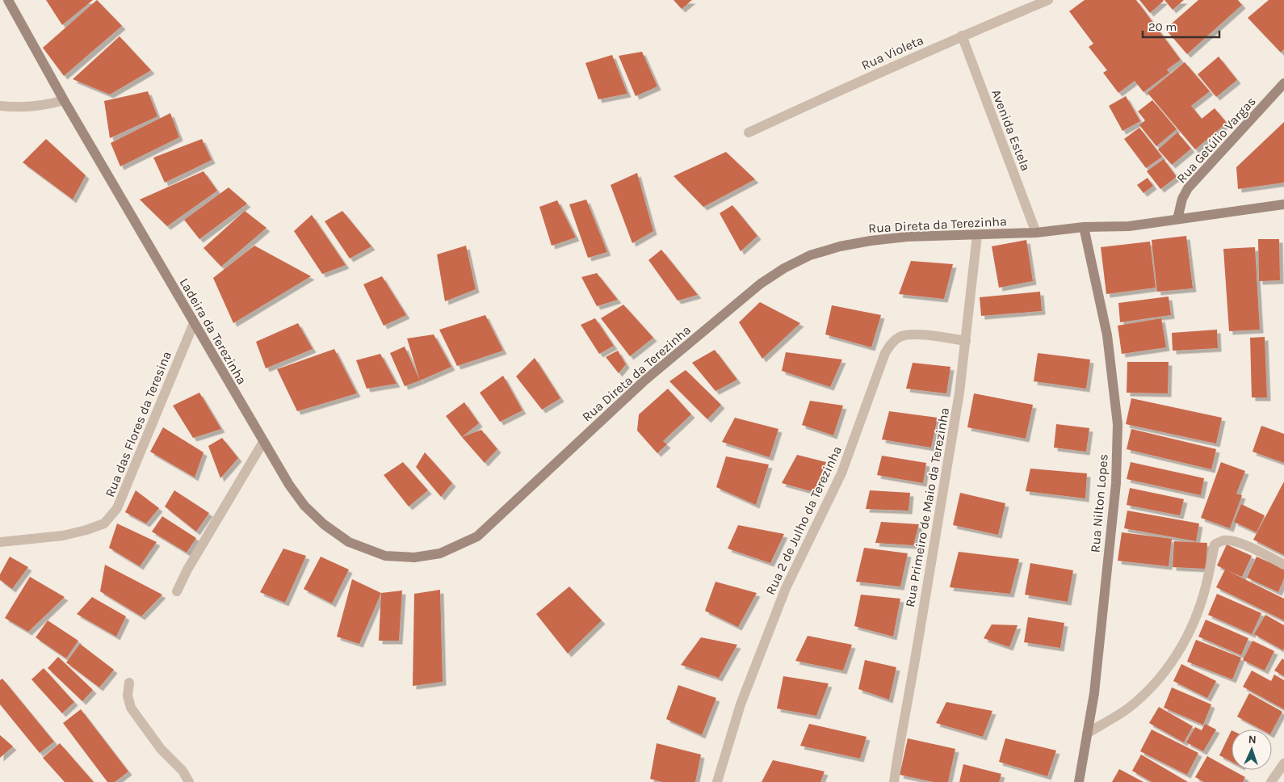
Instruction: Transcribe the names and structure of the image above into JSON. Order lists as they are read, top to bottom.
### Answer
{
  "streets": {
    "main road": [
      "Rua Getúlio Vargas",
      "Rua Direta da Terezinha",
      "Ladeira da Terezinha",
      "Rua Nilton Lopes"
    ],
    "street": [
      "Rua Violeta",
      "Avenida Estela",
      "Rua das Flores da Teresina",
      "Rua Primeiro de Maio da Terezinha",
      "Rua 2 de Julho da Terezinha"
    ]
  },
  "crossings": [
    ["Rua Violeta", "Avenida Estela"],
    ["Avenida Estela", "Rua Direta da Terezinha"],
    ["Rua Getúlio Vargas", "Rua Direta da Terezinha"],
    ["Rua Direta da Terezinha", "Ladeira da Terezinha"],
    ["Rua Direta da Terezinha", "Rua Nilton Lopes"],
    ["Rua Direta da Terezinha", "Rua Primeiro de Maio da Terezinha"],
    ["Ladeira da Terezinha", "Rua das Flores da Teresina"],
    ["Rua Primeiro de Maio da Terezinha", "Rua 2 de Julho da Terezinha"]
  ],
  "scale_bar": "20 m",
  "north": "top"
}
